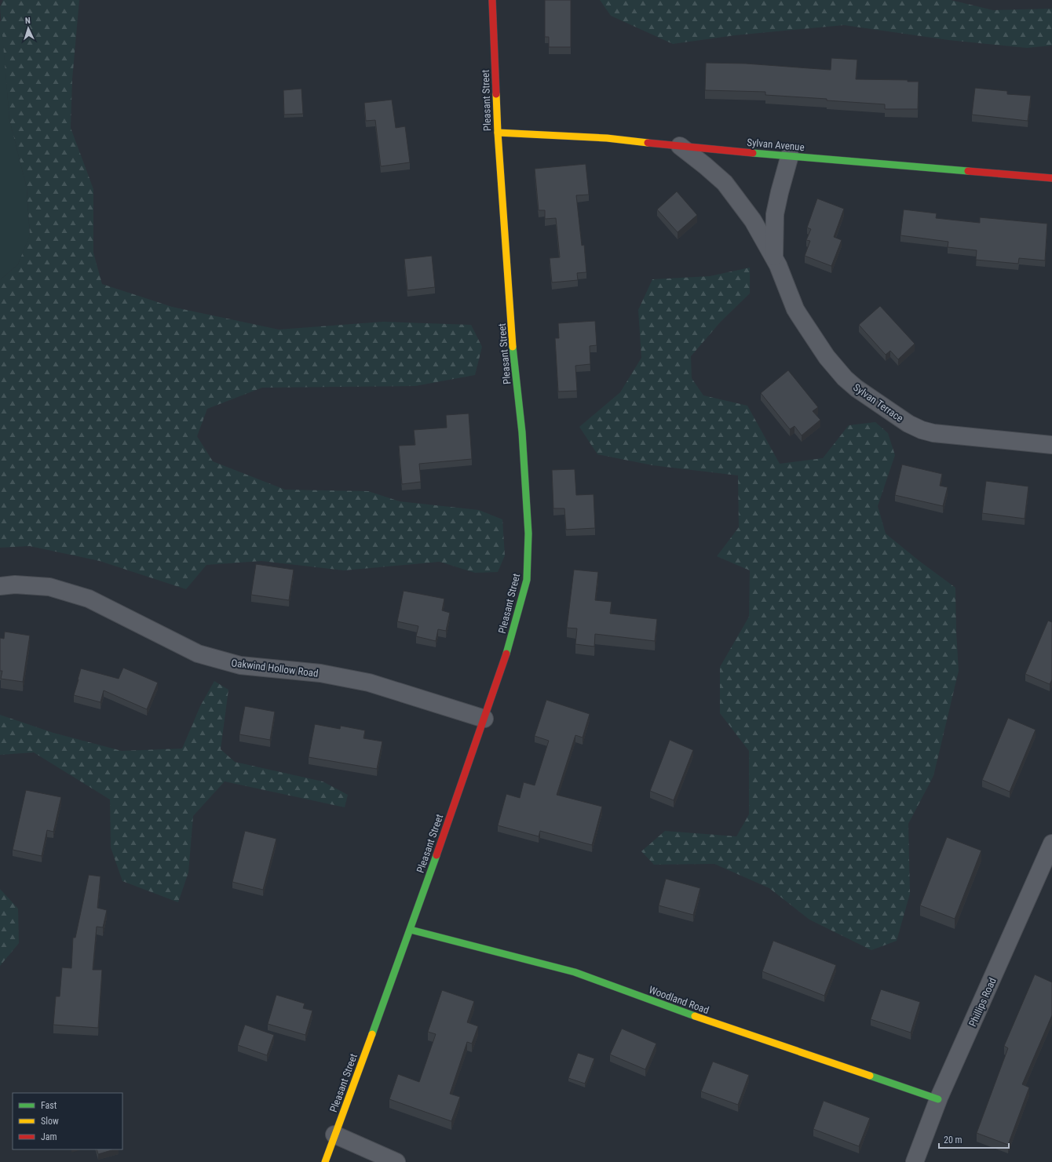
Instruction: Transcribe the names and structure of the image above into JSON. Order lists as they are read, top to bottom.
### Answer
{
  "streets": {
    "street": [
      "Pleasant Street",
      "Sylvan Avenue",
      "Sylvan Terrace",
      "Oakwind Hollow Road",
      "Woodland Road",
      "Phillips Road"
    ]
  },
  "crossings": [
    ["Pleasant Street", "Sylvan Avenue"],
    ["Pleasant Street", "Oakwind Hollow Road"],
    ["Pleasant Street", "Woodland Road"],
    ["Sylvan Avenue", "Sylvan Terrace"],
    ["Woodland Road", "Phillips Road"]
  ],
  "legend": ["Fast", "Slow", "Jam"],
  "scale_bar": "20 m",
  "north": "top"
}
